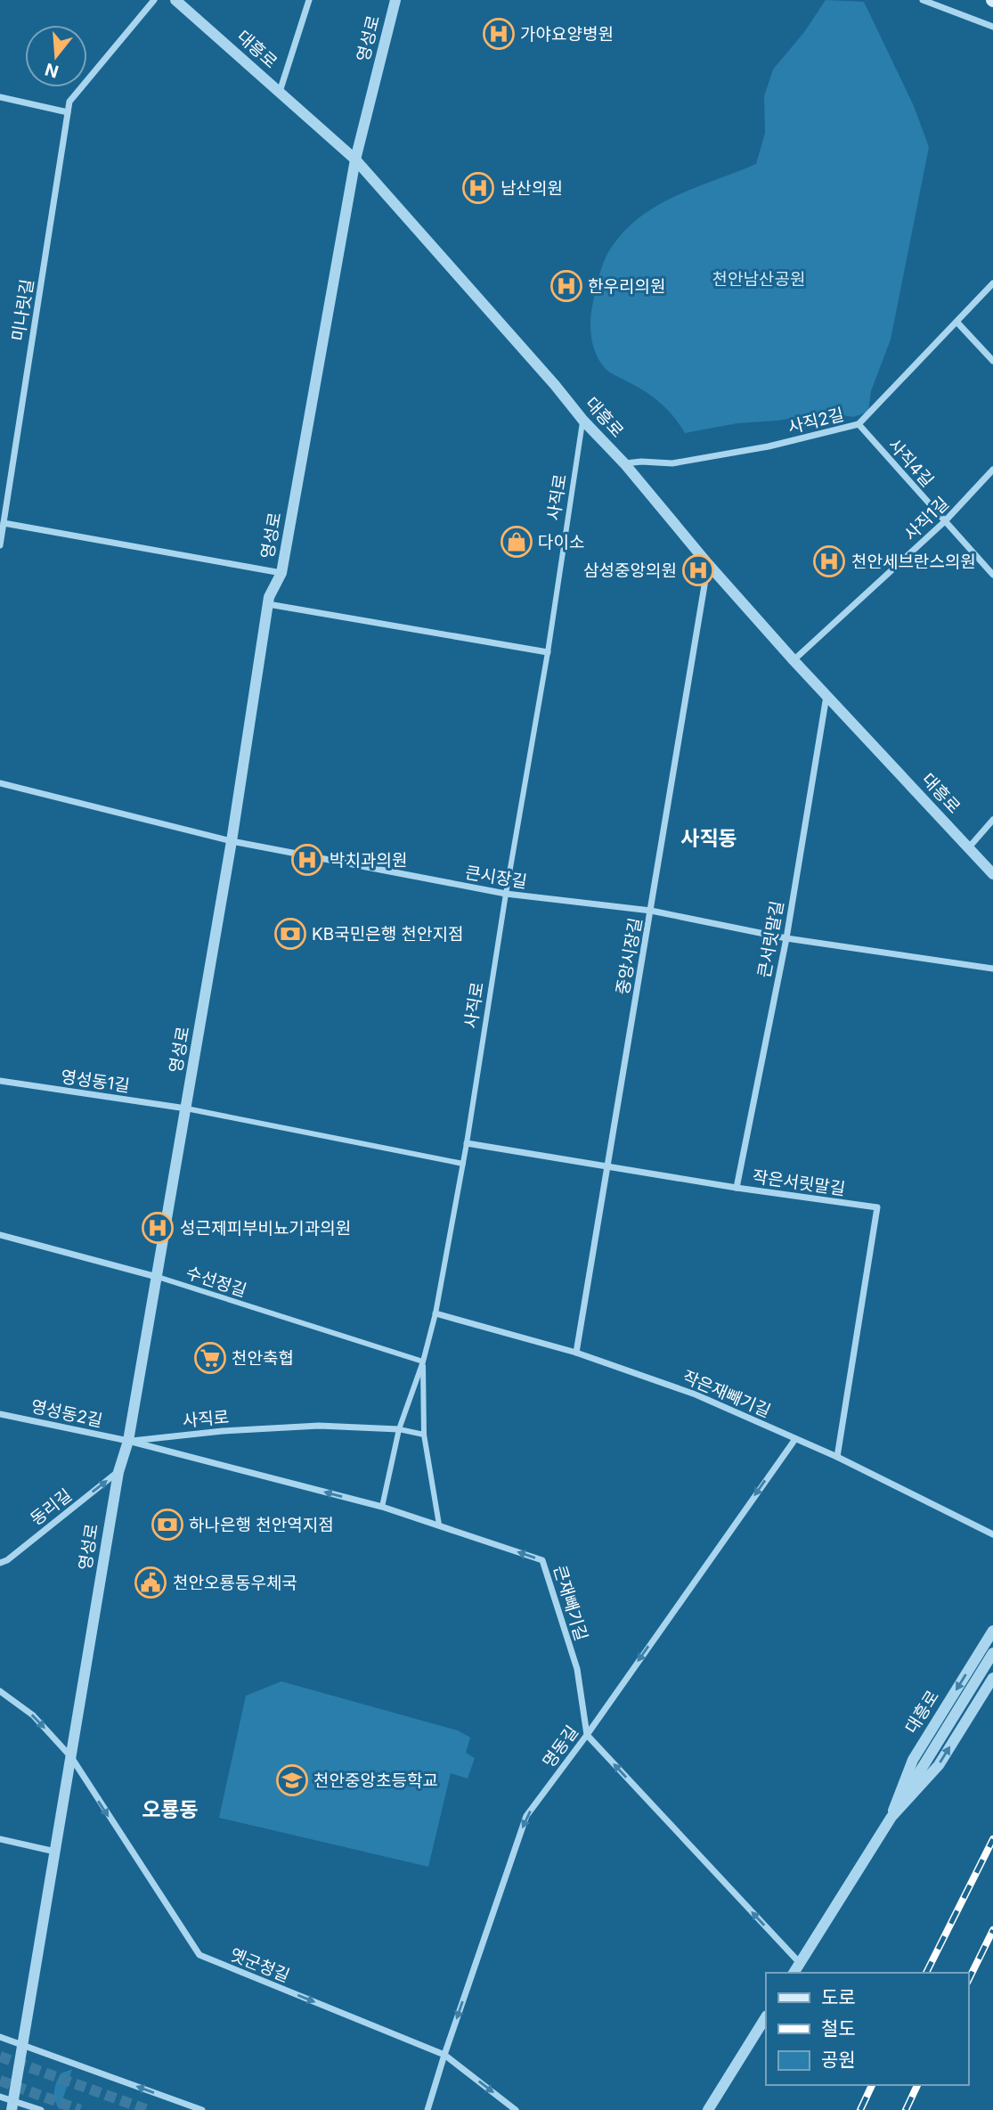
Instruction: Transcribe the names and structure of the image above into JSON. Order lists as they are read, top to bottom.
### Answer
{
  "streets": {
    "street": [
      "영성로",
      "대흥로",
      "미나릿길",
      "사직2길",
      "사직4길",
      "사직로",
      "사직1길",
      "큰시장길",
      "큰서릿말길",
      "중앙시장길",
      "영성동1길",
      "작은서릿말길",
      "수선정길",
      "작은재빼기길",
      "영성동2길",
      "동리길",
      "큰재빼기길",
      "명동길",
      "옛군청길"
    ]
  },
  "crossings": [
    ["영성로", "대흥로"],
    ["영성로", "사직로"],
    ["영성로", "큰시장길"],
    ["영성로", "영성동1길"],
    ["영성로", "수선정길"],
    ["영성로", "영성동2길"],
    ["영성로", "동리길"],
    ["영성로", "큰재빼기길"],
    ["영성로", "옛군청길"],
    ["대흥로", "사직2길"],
    ["대흥로", "사직로"],
    ["대흥로", "사직1길"],
    ["대흥로", "큰서릿말길"],
    ["대흥로", "중앙시장길"],
    ["사직2길", "사직4길"],
    ["사직4길", "사직1길"],
    ["사직로", "큰시장길"],
    ["사직로", "작은서릿말길"],
    ["사직로", "수선정길"],
    ["사직로", "작은재빼기길"],
    ["사직로", "영성동2길"],
    ["사직로", "큰재빼기길"],
    ["큰시장길", "큰서릿말길"],
    ["큰시장길", "중앙시장길"],
    ["큰서릿말길", "작은서릿말길"],
    ["중앙시장길", "작은서릿말길"],
    ["중앙시장길", "작은재빼기길"],
    ["작은서릿말길", "작은재빼기길"],
    ["작은재빼기길", "명동길"],
    ["영성동2길", "큰재빼기길"],
    ["큰재빼기길", "명동길"],
    ["명동길", "옛군청길"]
  ],
  "one_way": [
    "동리길",
    "큰재빼기길",
    "명동길",
    "옛군청길"
  ],
  "districts": ["사직동", "오룡동"],
  "parks": ["천안남산공원"],
  "places": {
    "hospital": [
      "가야요양병원",
      "남산의원",
      "한우리의원",
      "천안세브란스의원",
      "삼성중앙의원",
      "박치과의원",
      "성근제피부비뇨기과의원"
    ],
    "shop": ["다이소"],
    "bank": ["KB국민은행 천안지점", "하나은행 천안역지점"],
    "supermarket": ["천안축협"],
    "public building": ["천안오룡동우체국"],
    "school or university": ["천안중앙초등학교"]
  },
  "legend": ["도로", "철도", "공원"],
  "north": "bottom"
}
